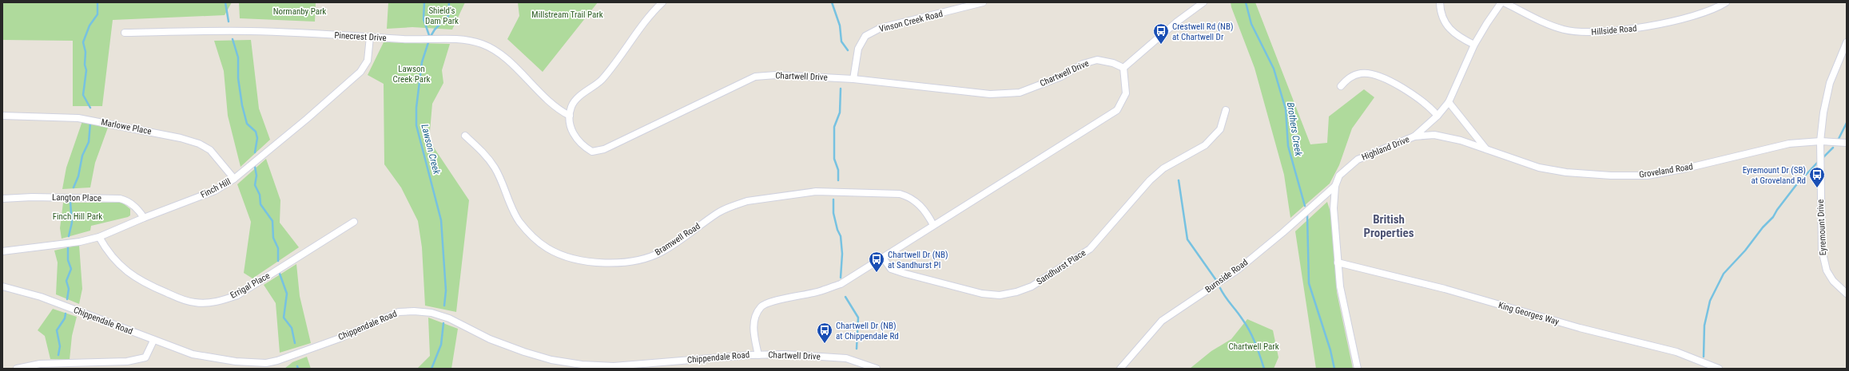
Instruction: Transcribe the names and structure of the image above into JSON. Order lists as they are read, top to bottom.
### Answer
{
  "streets": {
    "street": [
      "Vinson Creek Road",
      "Hillside Road",
      "Pinecrest Drive",
      "Chartwell Drive",
      "Marlowe Place",
      "Highland Drive",
      "Groveland Road",
      "Finch Hill",
      "Langton Place",
      "Eyremount Drive",
      "Bramwell Road",
      "Sandhurst Place",
      "Burnside Road",
      "Errigal Place",
      "King Georges Way",
      "Chippendale Road"
    ]
  },
  "crossings": [
    ["Vinson Creek Road", "Chartwell Drive"],
    ["Pinecrest Drive", "Chartwell Drive"],
    ["Pinecrest Drive", "Finch Hill"],
    ["Chartwell Drive", "Bramwell Road"],
    ["Chartwell Drive", "Sandhurst Place"],
    ["Chartwell Drive", "Chippendale Road"],
    ["Marlowe Place", "Finch Hill"],
    ["Highland Drive", "Groveland Road"],
    ["Highland Drive", "Burnside Road"],
    ["Highland Drive", "King Georges Way"],
    ["Groveland Road", "Eyremount Drive"],
    ["Finch Hill", "Langton Place"],
    ["Finch Hill", "Errigal Place"]
  ],
  "districts": ["British Properties"],
  "water": ["Brothers Creek", "Lawson Creek"],
  "parks": [
    "Shield's Dam Park",
    "Normanby Park",
    "Millstream Trail Park",
    "Lawson Creek Park",
    "Finch Hill Park",
    "Chartwell Park"
  ],
  "places": {
    "bus stop": [
      "Crestwell Rd (NB) at Chartwell Dr",
      "Eyremount Dr (SB) at Groveland Rd",
      "Chartwell Dr (NB) at Sandhurst Pl",
      "Chartwell Dr (NB) at Chippendale Rd"
    ]
  }
}
